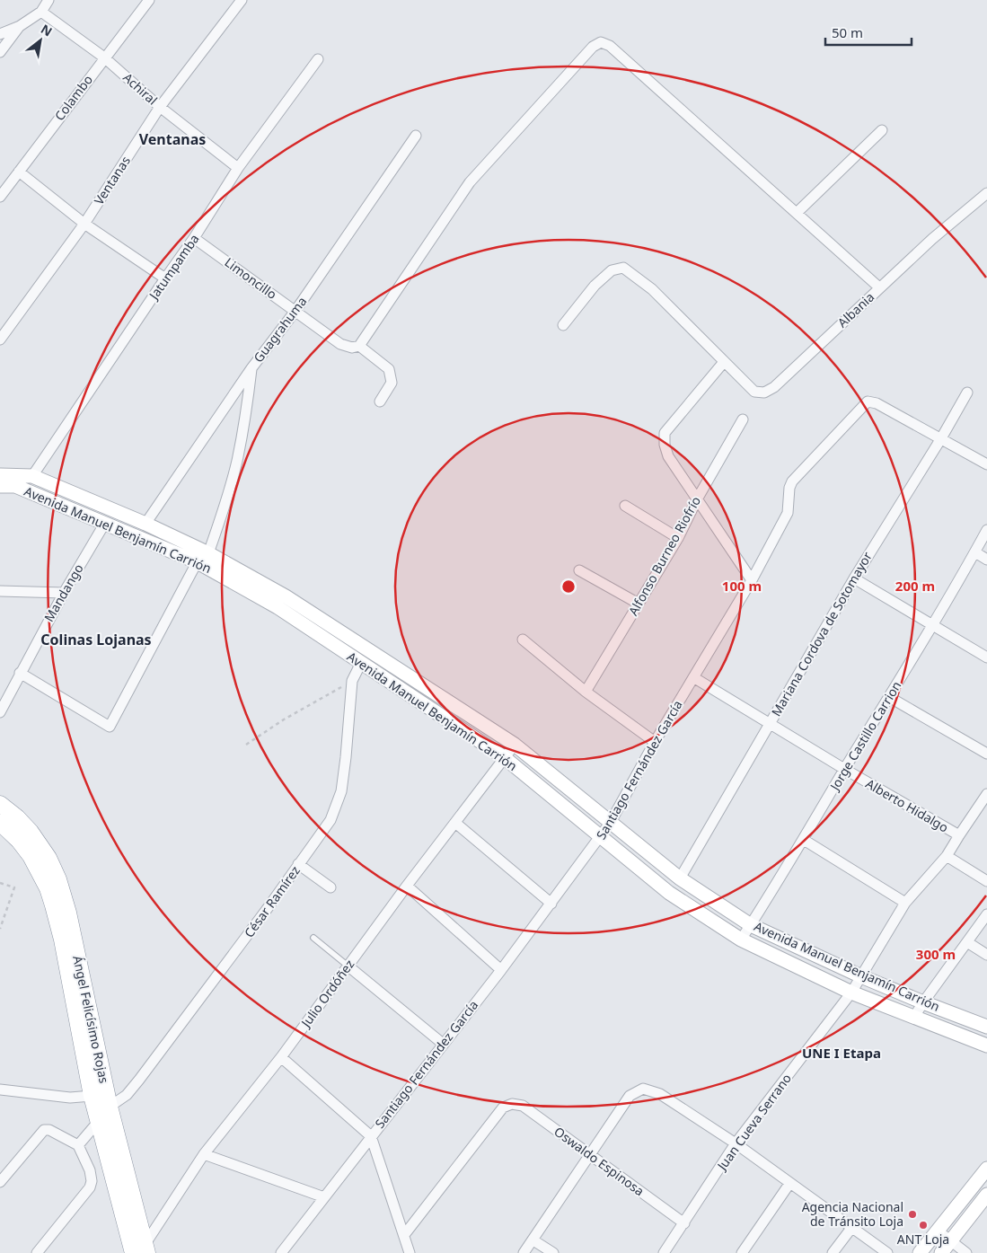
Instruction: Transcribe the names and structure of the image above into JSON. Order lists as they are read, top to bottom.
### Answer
{
  "streets": {
    "highway": ["Ángel Felicísimo Rojas"],
    "main road": ["Avenida Manuel Benjamín Carrión"],
    "street": [
      "Achiral",
      "Colambo",
      "Ventanas",
      "Jatumpamba",
      "Limoncillo",
      "Albania",
      "Guagrahuma",
      "Alfonso Burneo Riofrío",
      "Mandango",
      "Mariana Cordova de Sotomayor",
      "Jorge Castillo Carrion",
      "Santiago Fernández García",
      "Alberto Hidalgo",
      "César Ramírez",
      "Julio Ordóñez",
      "Juan Cueva Serrano",
      "Oswaldo Espinosa"
    ]
  },
  "crossings": [
    ["Achiral", "Colambo"],
    ["Achiral", "Ventanas"],
    ["Achiral", "Jatumpamba"],
    ["Jatumpamba", "Limoncillo"],
    ["Jatumpamba", "Avenida Manuel Benjamín Carrión"],
    ["Limoncillo", "Guagrahuma"],
    ["Guagrahuma", "Avenida Manuel Benjamín Carrión"],
    ["Avenida Manuel Benjamín Carrión", "Mandango"],
    ["Avenida Manuel Benjamín Carrión", "Mariana Cordova de Sotomayor"],
    ["Avenida Manuel Benjamín Carrión", "Jorge Castillo Carrion"],
    ["Avenida Manuel Benjamín Carrión", "Santiago Fernández García"],
    ["Avenida Manuel Benjamín Carrión", "César Ramírez"],
    ["Avenida Manuel Benjamín Carrión", "Julio Ordóñez"],
    ["Avenida Manuel Benjamín Carrión", "Juan Cueva Serrano"],
    ["Mariana Cordova de Sotomayor", "Santiago Fernández García"],
    ["Mariana Cordova de Sotomayor", "Alberto Hidalgo"],
    ["Jorge Castillo Carrion", "Alberto Hidalgo"],
    ["Santiago Fernández García", "Alberto Hidalgo"],
    ["Alberto Hidalgo", "Juan Cueva Serrano"],
    ["César Ramírez", "Ángel Felicísimo Rojas"],
    ["Julio Ordóñez", "Ángel Felicísimo Rojas"],
    ["Juan Cueva Serrano", "Oswaldo Espinosa"]
  ],
  "districts": ["Ventanas", "Colinas Lojanas", "UNE I Etapa"],
  "places": ["Agencia Nacional de Tránsito Loja", "ANT Loja"],
  "scale_bar": "50 m",
  "north": "top right",
  "rings": ["100 m", "200 m", "300 m"]
}
